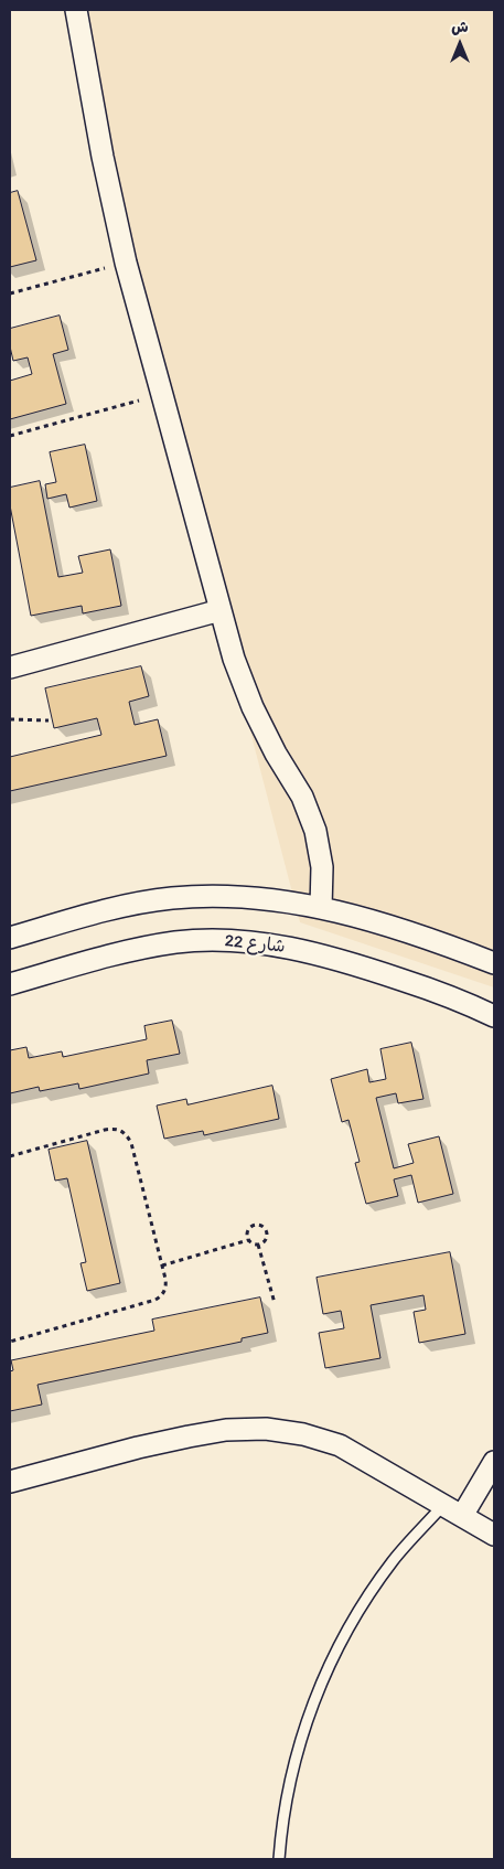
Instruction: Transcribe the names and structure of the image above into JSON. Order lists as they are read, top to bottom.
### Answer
{
  "streets": {
    "street": ["شارع 22"]
  },
  "north": "top"
}
